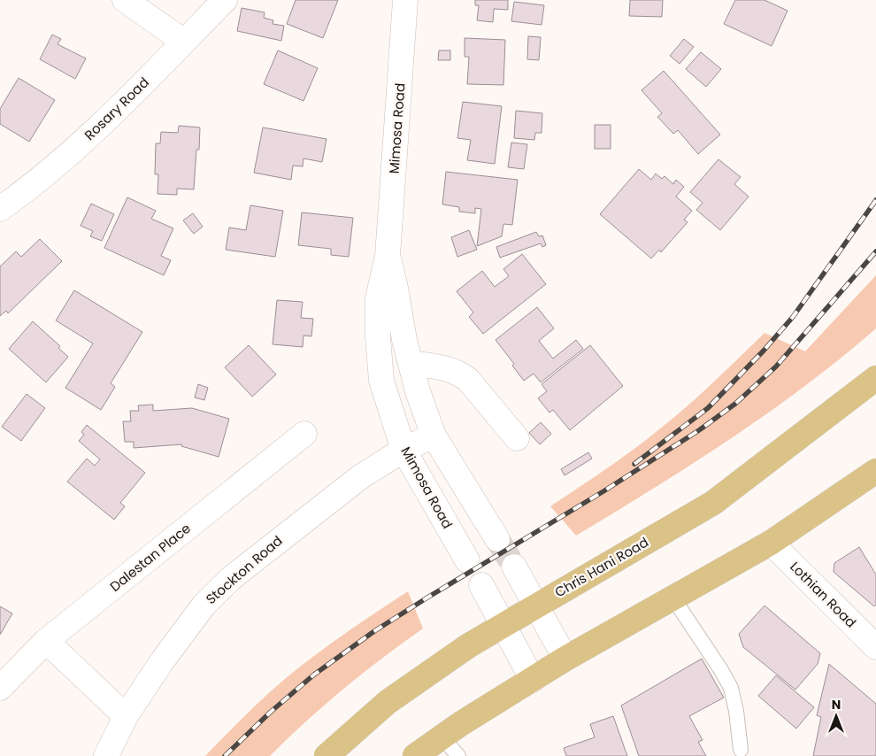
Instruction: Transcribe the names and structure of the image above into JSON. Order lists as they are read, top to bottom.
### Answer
{
  "streets": {
    "main road": ["Chris Hani Road"],
    "street": [
      "Rosary Road",
      "Mimosa Road",
      "Dalestan Place",
      "Stockton Road",
      "Lothian Road"
    ]
  },
  "crossings": [
    ["Mimosa Road", "Stockton Road"]
  ],
  "north": "top"
}
